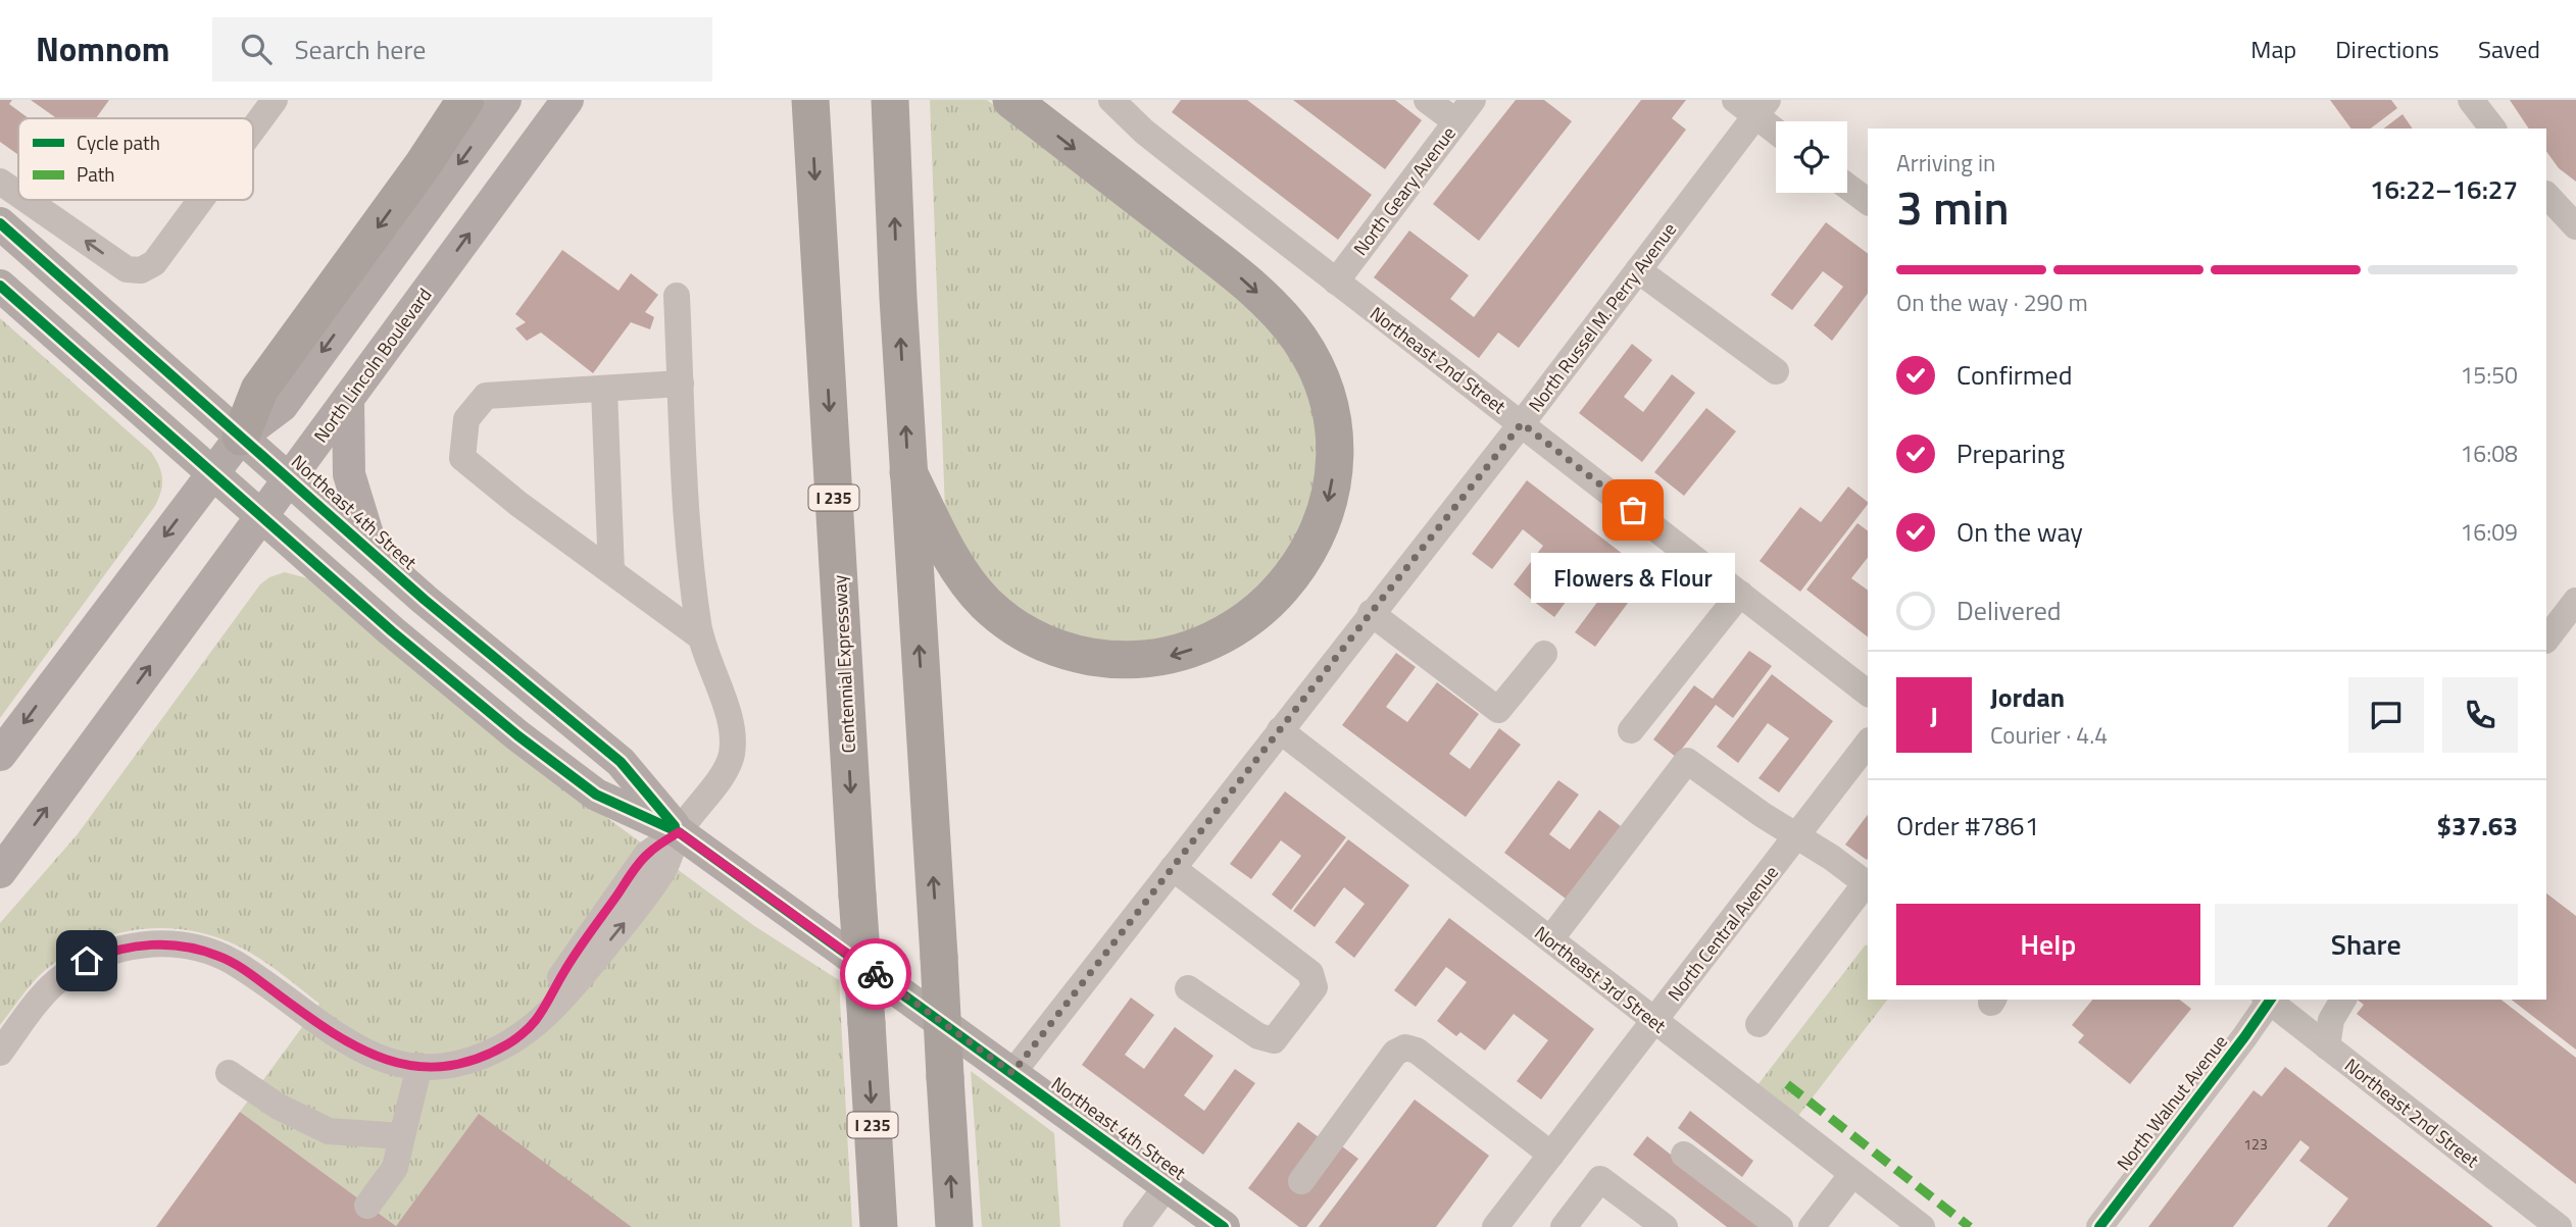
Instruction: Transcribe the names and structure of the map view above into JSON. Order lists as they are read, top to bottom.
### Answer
{
  "streets": {
    "highway": ["I 235", "Centennial Expressway"],
    "main road": ["North Lincoln Boulevard", "Northeast 4th Street"],
    "street": [
      "North Geary Avenue",
      "North Russel M. Perry Avenue",
      "Northeast 2nd Street",
      "North Central Avenue",
      "Northeast 3rd Street",
      "North Walnut Avenue"
    ]
  },
  "crossings": [
    ["North Geary Avenue", "Northeast 2nd Street"],
    ["North Russel M. Perry Avenue", "Northeast 2nd Street"],
    ["North Russel M. Perry Avenue", "Northeast 4th Street"],
    ["North Russel M. Perry Avenue", "Northeast 3rd Street"],
    ["Northeast 2nd Street", "North Walnut Avenue"],
    ["North Lincoln Boulevard", "Northeast 4th Street"],
    ["North Central Avenue", "Northeast 3rd Street"]
  ],
  "places": ["Flowers & Flour"],
  "house_numbers": ["123"],
  "legend": ["Cycle path", "Path"],
  "page": {
    "header": "Nomnom",
    "search": "Search here",
    "nav": ["Map", "Directions", "Saved"],
    "heading": ["3 min", "Arriving in", "16:22–16:27"],
    "panel": [
      "Jordan",
      "Courier · 4.4",
      "Order #7861",
      "$37.63"
    ],
    "bar": "On the way · 290 m",
    "list": [
      ["Confirmed", "15:50"],
      ["Preparing", "16:08"],
      ["On the way", "16:09"],
      "Delivered"
    ],
    "bubble": "Flowers & Flour",
    "round": "J",
    "buttons": ["Help", "Share"]
  }
}
